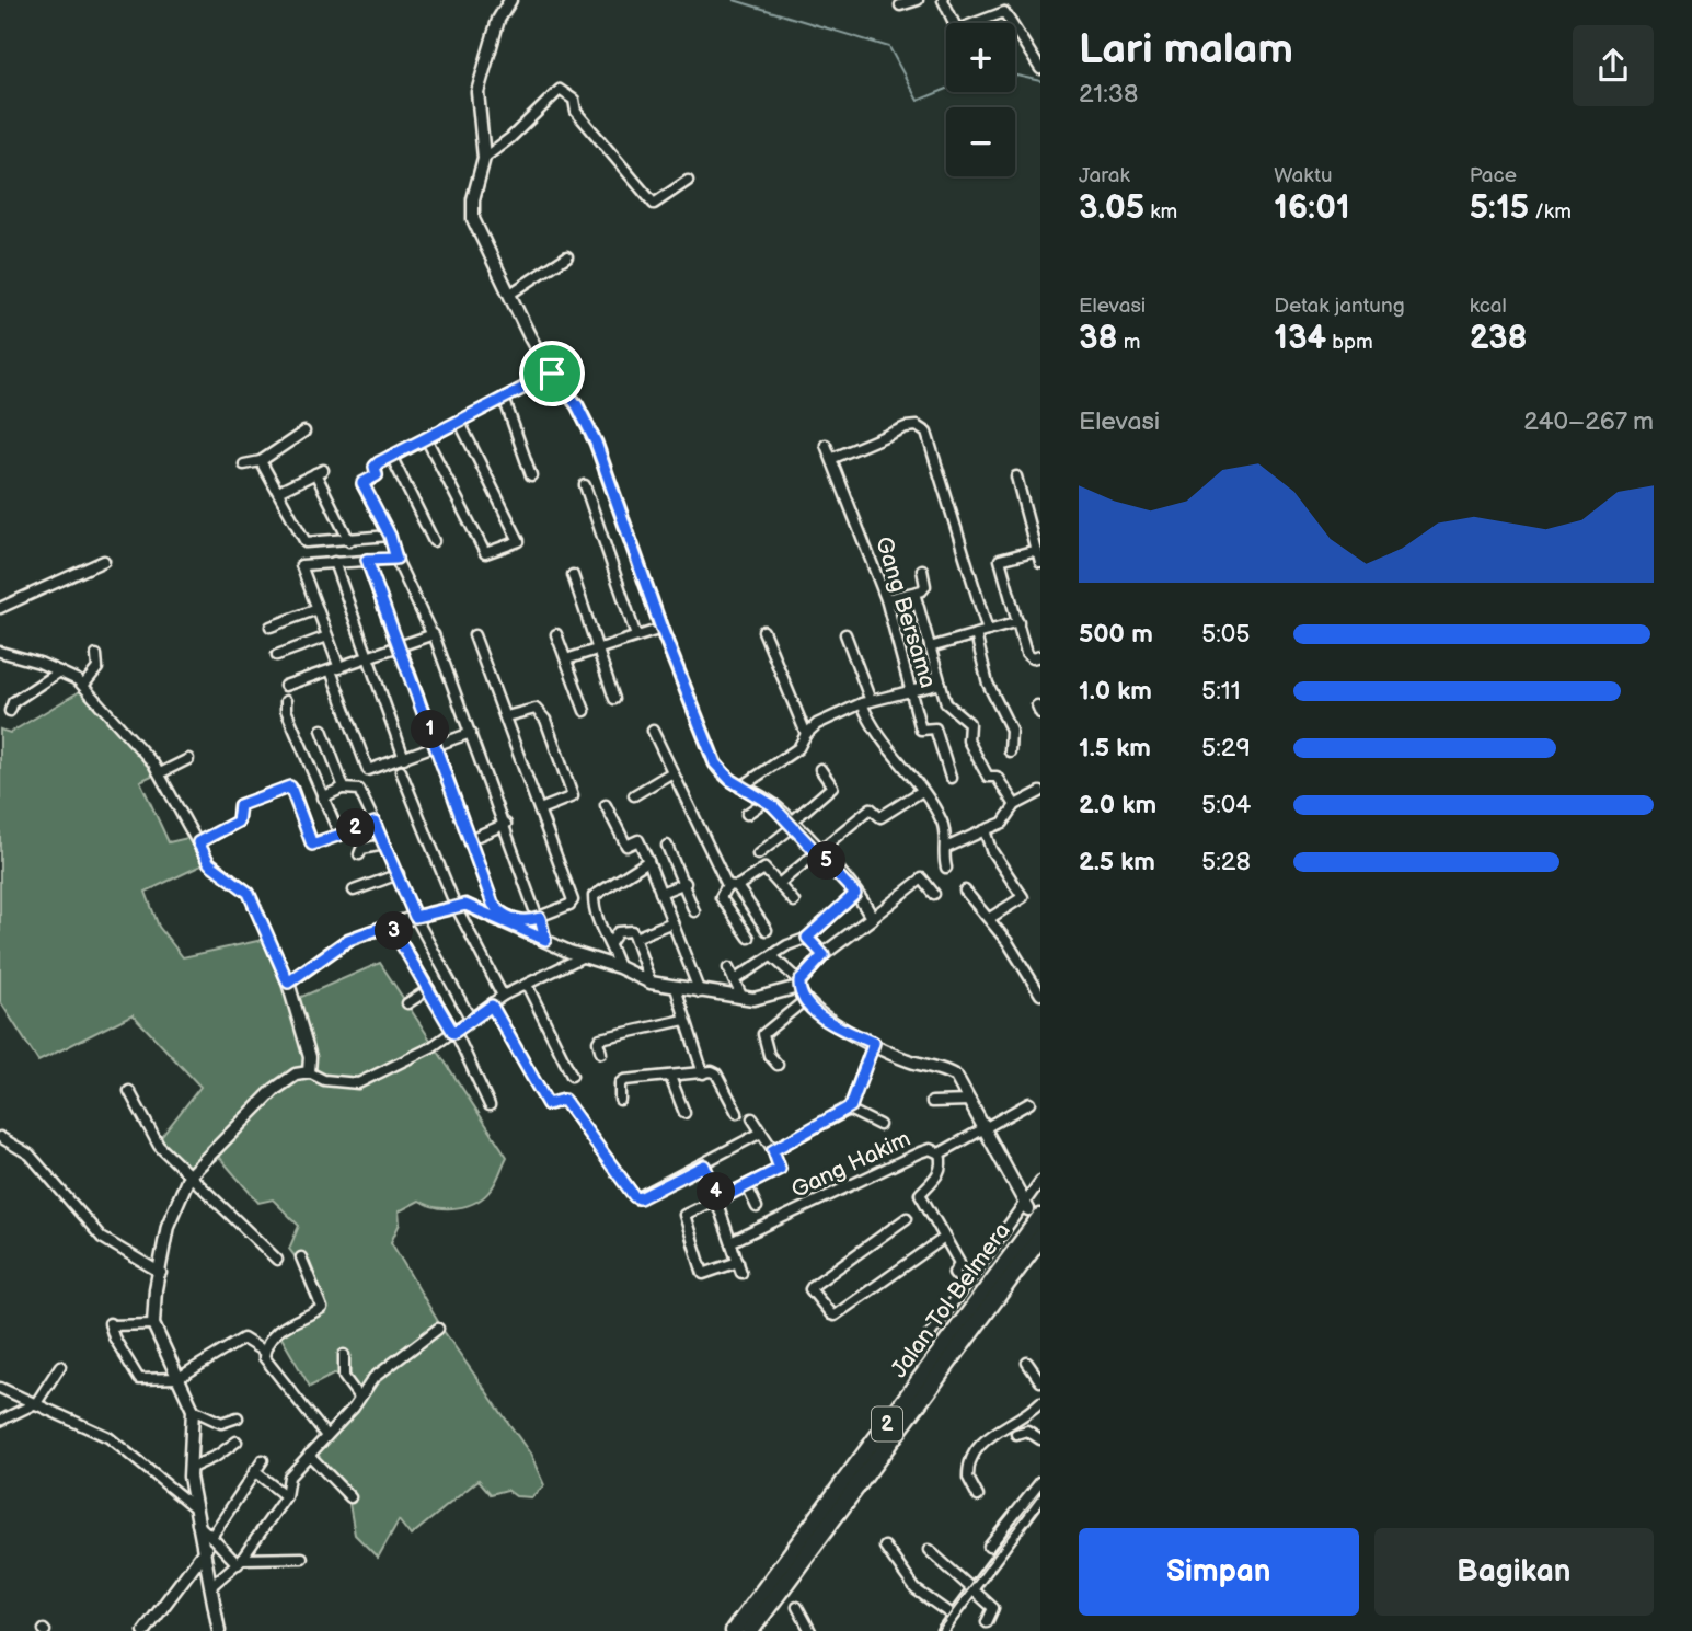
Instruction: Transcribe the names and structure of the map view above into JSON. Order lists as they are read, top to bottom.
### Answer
{
  "streets": {
    "highway": ["Jalan Tol Belmera", "2"],
    "street": ["Gang Bersama", "Gang Hakim"]
  },
  "page": {
    "heading": ["Lari malam", "21:38"],
    "map_buttons": ["+", "−"],
    "stats": [
      ["Jarak", "3.05 km"],
      ["Waktu", "16:01"],
      ["Pace", "5:15 /km"],
      ["Elevasi", "38 m"],
      ["Detak jantung", "134 bpm"],
      ["kcal", "238"]
    ],
    "chart": ["Elevasi", "240–267 m"],
    "list": [
      {
        "name": "500 m",
        "note": "5:05"
      },
      {
        "name": "1.0 km",
        "note": "5:11"
      },
      {
        "name": "1.5 km",
        "note": "5:29"
      },
      {
        "name": "2.0 km",
        "note": "5:04"
      },
      {
        "name": "2.5 km",
        "note": "5:28"
      }
    ],
    "pins": [
      "1",
      "2",
      "5",
      "3",
      "4"
    ],
    "buttons": ["Simpan", "Bagikan"]
  }
}
